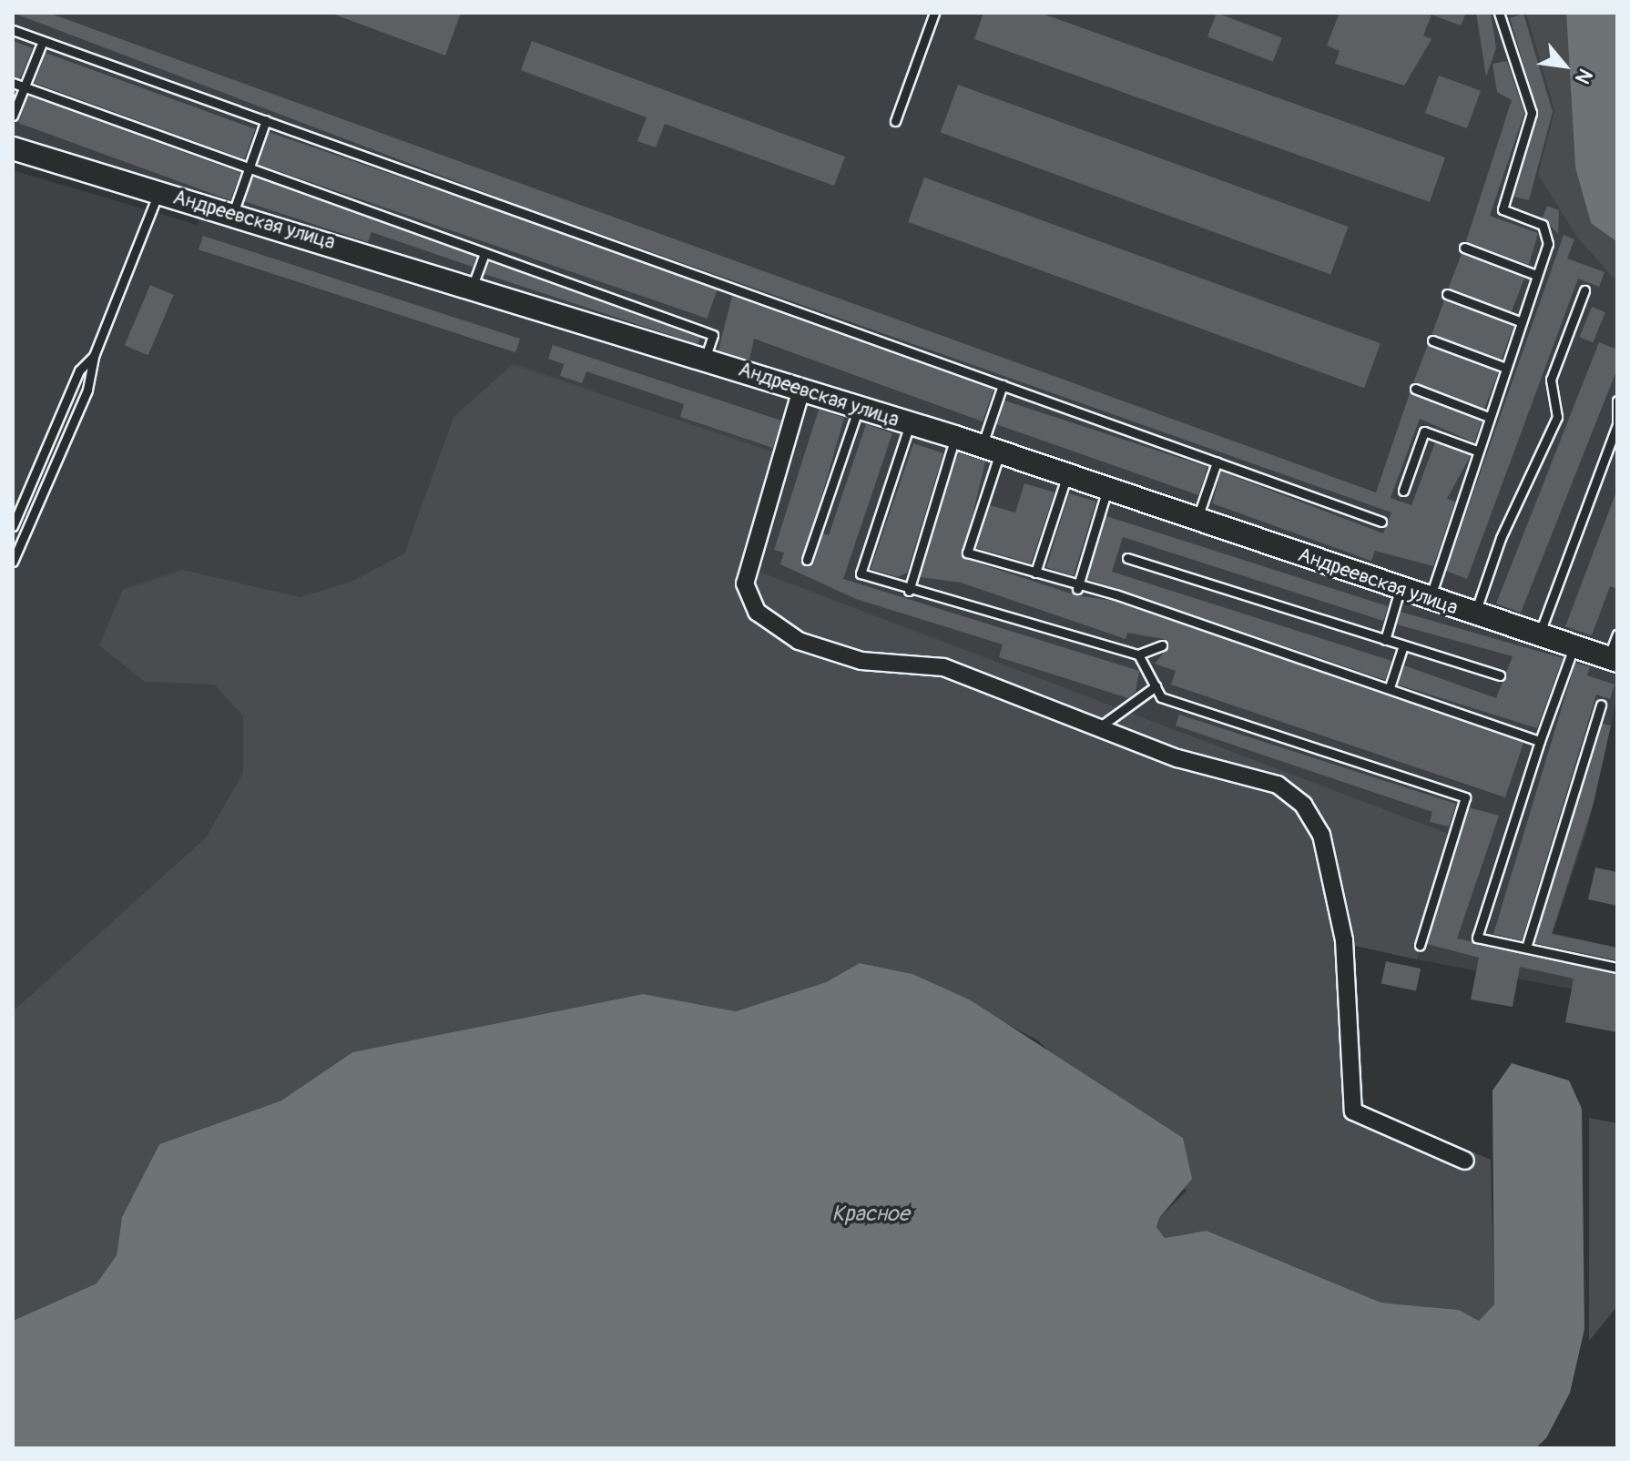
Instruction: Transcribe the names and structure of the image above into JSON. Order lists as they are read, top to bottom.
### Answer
{
  "streets": {
    "street": ["Андреевская улица"]
  },
  "water": ["Красное"],
  "north": "bottom right"
}
